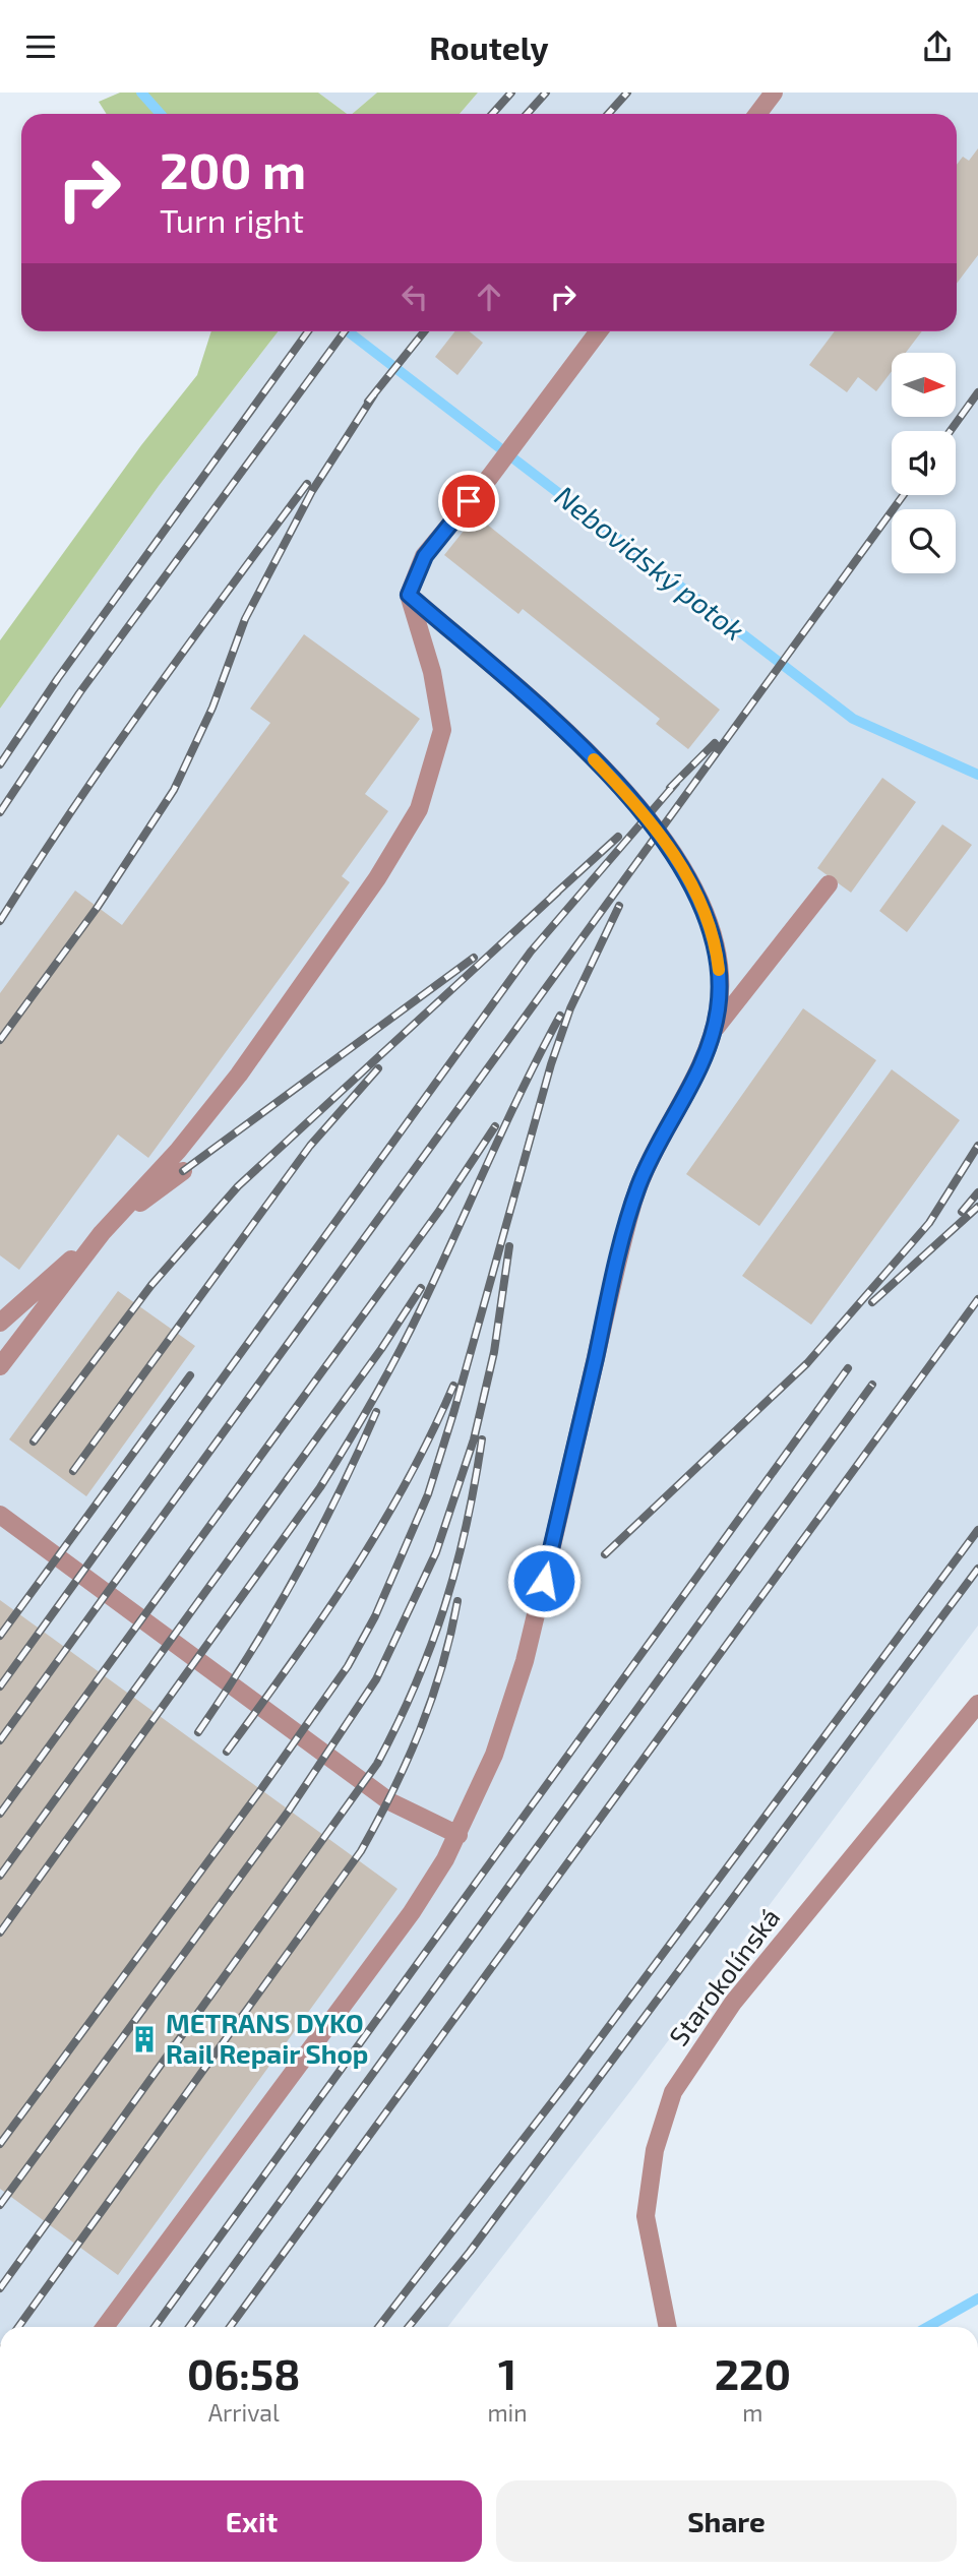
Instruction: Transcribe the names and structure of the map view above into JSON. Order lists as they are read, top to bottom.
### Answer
{
  "streets": {
    "street": ["Starokolínská"]
  },
  "water": ["Nebovidský potok"],
  "places": {
    "building": ["METRANS DYKO Rail Repair Shop"]
  },
  "north": "right",
  "page": {
    "header": "Routely",
    "turn": ["200 m", "Turn right"],
    "eta": [
      "06:58",
      "Arrival",
      "1",
      "min",
      "220",
      "m"
    ],
    "buttons": ["Exit", "Share"]
  }
}
